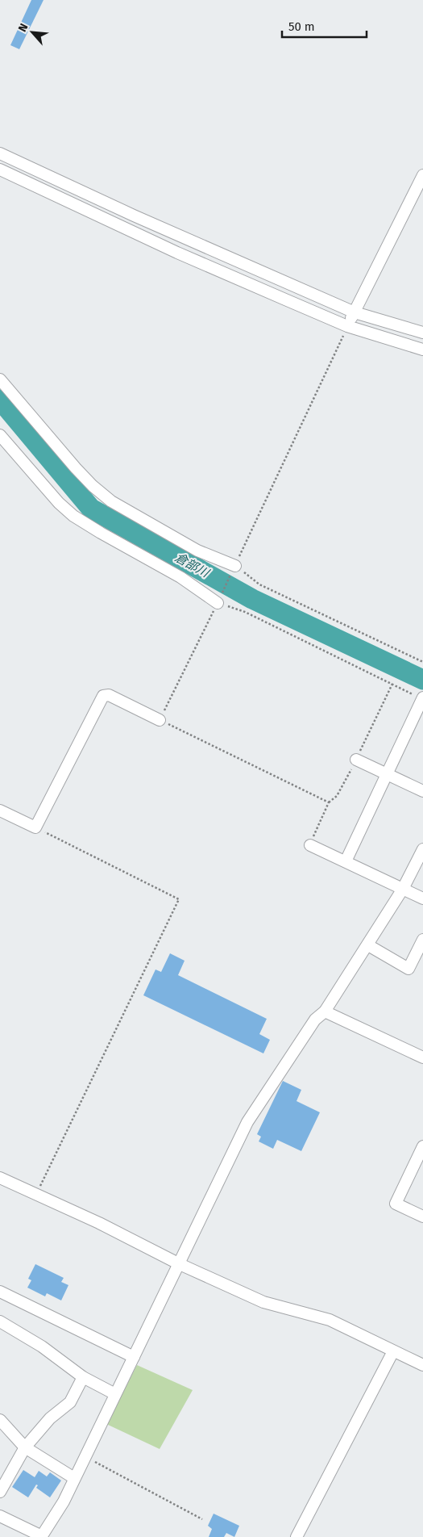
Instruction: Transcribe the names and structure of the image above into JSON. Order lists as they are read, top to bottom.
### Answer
{
  "water": ["倉部川"],
  "scale_bar": "50 m",
  "north": "top left"
}
